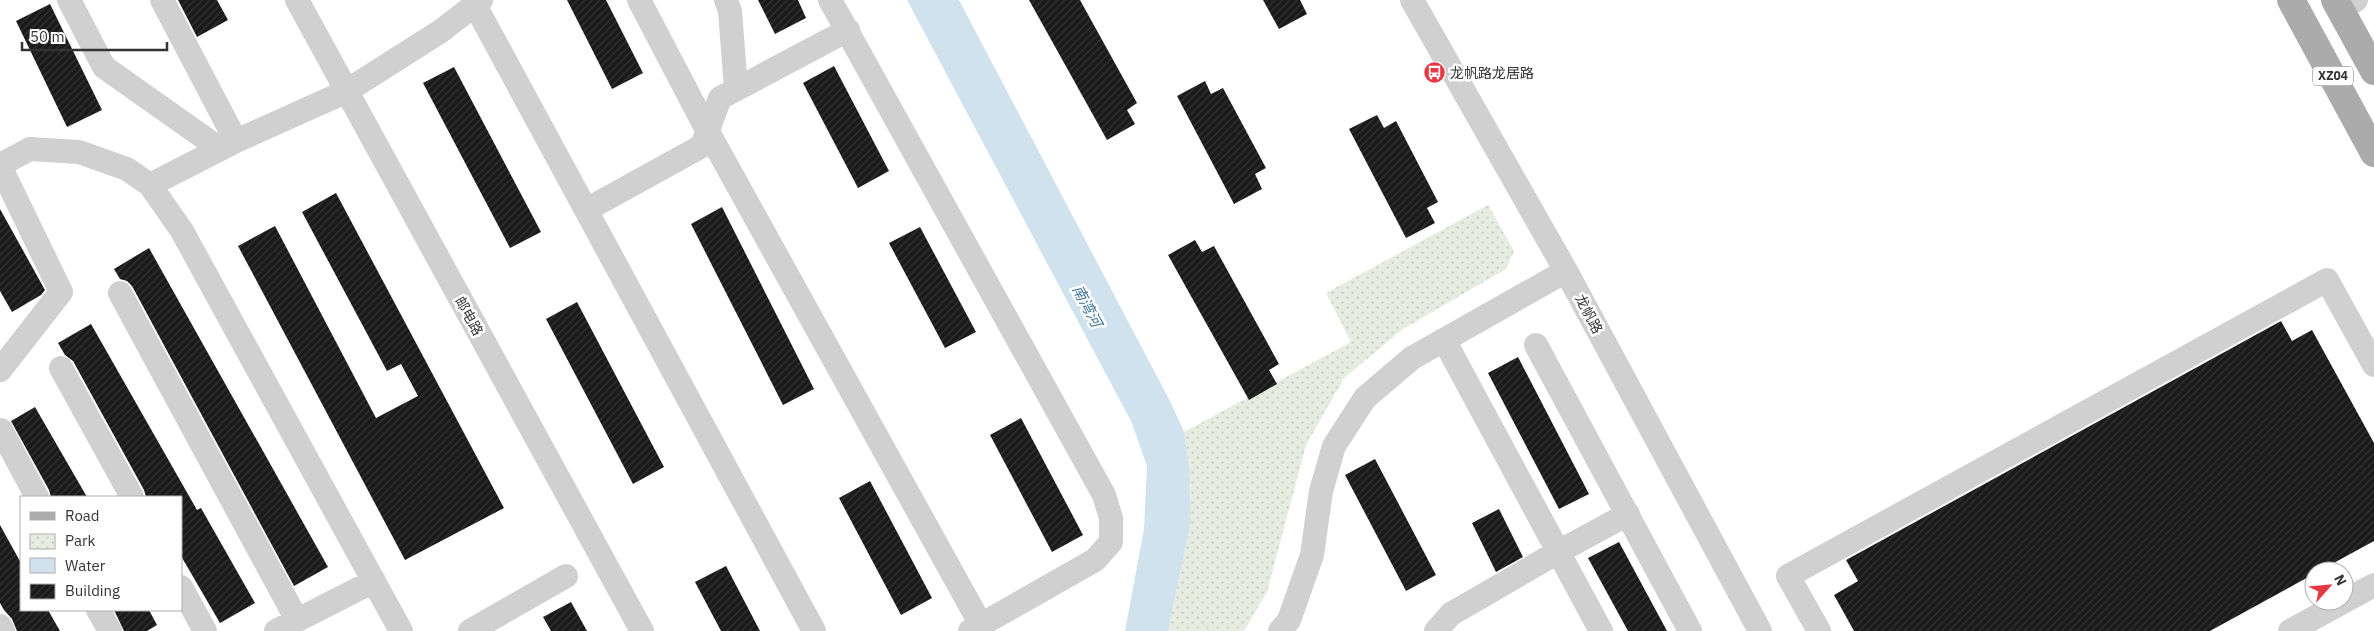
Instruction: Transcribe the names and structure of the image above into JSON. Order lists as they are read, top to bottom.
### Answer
{
  "streets": {
    "main road": ["XZ04"],
    "street": ["龙帆路", "邮电路"]
  },
  "water": ["南湾河"],
  "places": {
    "bus stop": ["龙帆路龙居路"]
  },
  "legend": [
    "Road",
    "Park",
    "Water",
    "Building"
  ],
  "scale_bar": "50 m",
  "north": "top right"
}
